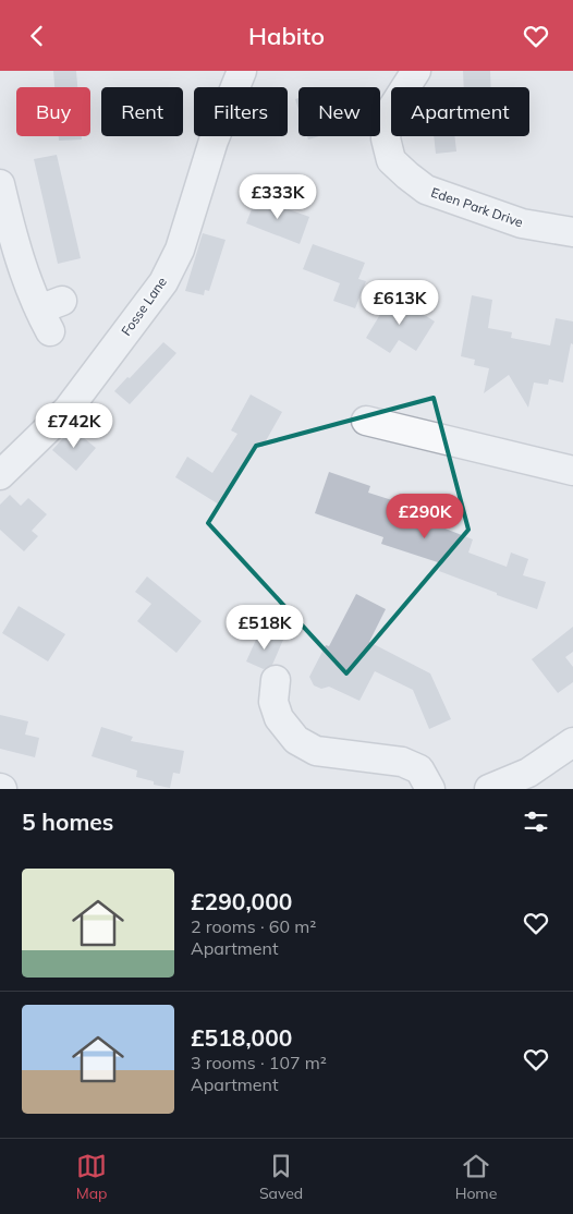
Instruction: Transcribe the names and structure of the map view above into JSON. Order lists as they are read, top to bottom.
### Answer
{
  "streets": {
    "street": ["Eden Park Drive", "Fosse Lane"]
  },
  "page": {
    "header": "Habito",
    "chip": [
      "Buy",
      "Rent",
      "Filters",
      "New",
      "Apartment"
    ],
    "price": [
      "£333K",
      "£613K",
      "£742K",
      "£290K",
      "£518K"
    ],
    "heading": "5 homes",
    "list": [
      {
        "name": "£290,000",
        "note": "2 rooms · 60 m² · Apartment"
      },
      {
        "name": "£518,000",
        "note": "3 rooms · 107 m² · Apartment"
      }
    ],
    "tabs": ["Map", "Saved", "Home"]
  }
}
